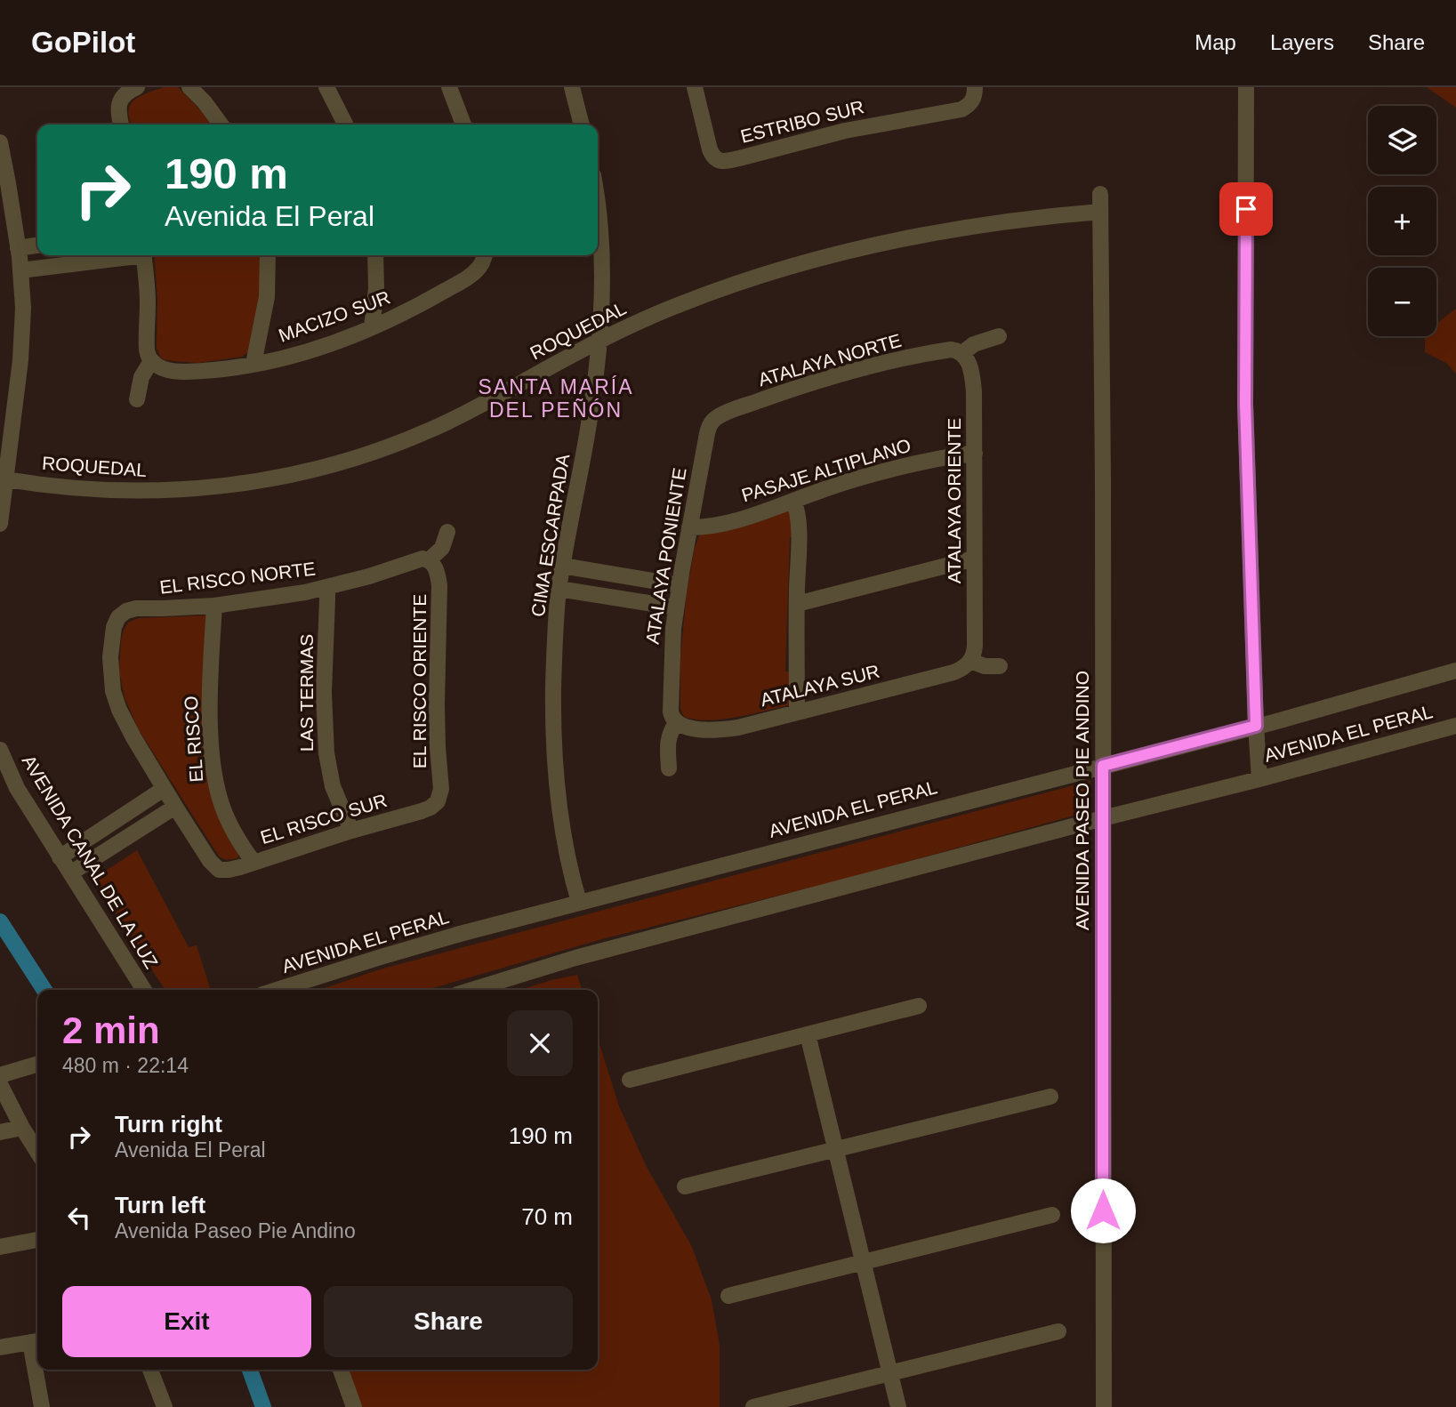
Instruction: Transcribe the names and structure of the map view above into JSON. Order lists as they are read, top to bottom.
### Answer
{
  "streets": {
    "street": [
      "ESTRIBO SUR",
      "MACIZO SUR",
      "ROQUEDAL",
      "ATALAYA NORTE",
      "PASAJE ALTIPLANO",
      "ATALAYA ORIENTE",
      "CIMA ESCARPADA",
      "ATALAYA PONIENTE",
      "EL RISCO NORTE",
      "EL RISCO ORIENTE",
      "ATALAYA SUR",
      "LAS TERMAS",
      "AVENIDA EL PERAL",
      "EL RISCO",
      "AVENIDA PASEO PIE ANDINO",
      "EL RISCO SUR",
      "AVENIDA CANAL DE LA LUZ"
    ]
  },
  "crossings": [
    ["ROQUEDAL", "CIMA ESCARPADA"],
    ["ROQUEDAL", "AVENIDA PASEO PIE ANDINO"],
    ["ATALAYA NORTE", "ATALAYA ORIENTE"],
    ["ATALAYA NORTE", "ATALAYA PONIENTE"],
    ["PASAJE ALTIPLANO", "ATALAYA ORIENTE"],
    ["PASAJE ALTIPLANO", "ATALAYA PONIENTE"],
    ["ATALAYA ORIENTE", "ATALAYA SUR"],
    ["CIMA ESCARPADA", "AVENIDA EL PERAL"],
    ["ATALAYA PONIENTE", "ATALAYA SUR"],
    ["EL RISCO NORTE", "EL RISCO ORIENTE"],
    ["EL RISCO NORTE", "LAS TERMAS"],
    ["EL RISCO NORTE", "EL RISCO"],
    ["EL RISCO ORIENTE", "EL RISCO SUR"],
    ["LAS TERMAS", "EL RISCO SUR"],
    ["AVENIDA EL PERAL", "AVENIDA PASEO PIE ANDINO"],
    ["EL RISCO", "EL RISCO SUR"]
  ],
  "districts": ["SANTA MARÍA DEL PEÑÓN"],
  "page": {
    "header": "GoPilot",
    "nav": ["Map", "Layers", "Share"],
    "map_buttons": ["+", "−"],
    "turn": ["190 m", "Avenida El Peral"],
    "heading": ["2 min", "480 m · 22:14"],
    "list": [
      {
        "name": "Turn right",
        "note": "Avenida El Peral",
        "value": "190 m"
      },
      {
        "name": "Turn left",
        "note": "Avenida Paseo Pie Andino",
        "value": "70 m"
      }
    ],
    "buttons": ["Exit", "Share"]
  }
}
